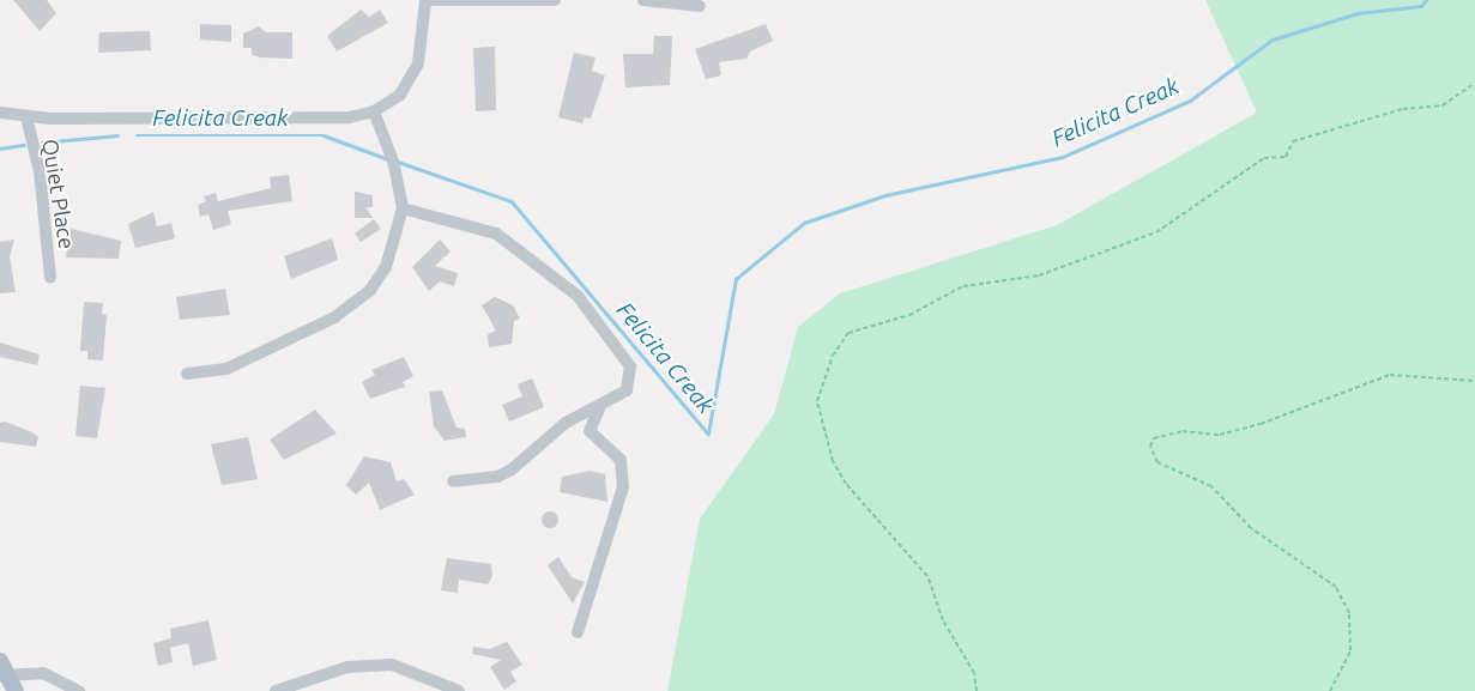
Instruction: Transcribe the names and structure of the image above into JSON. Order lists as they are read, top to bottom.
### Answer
{
  "streets": {
    "street": ["Quiet Place"]
  },
  "water": ["Felicita Creak"]
}
